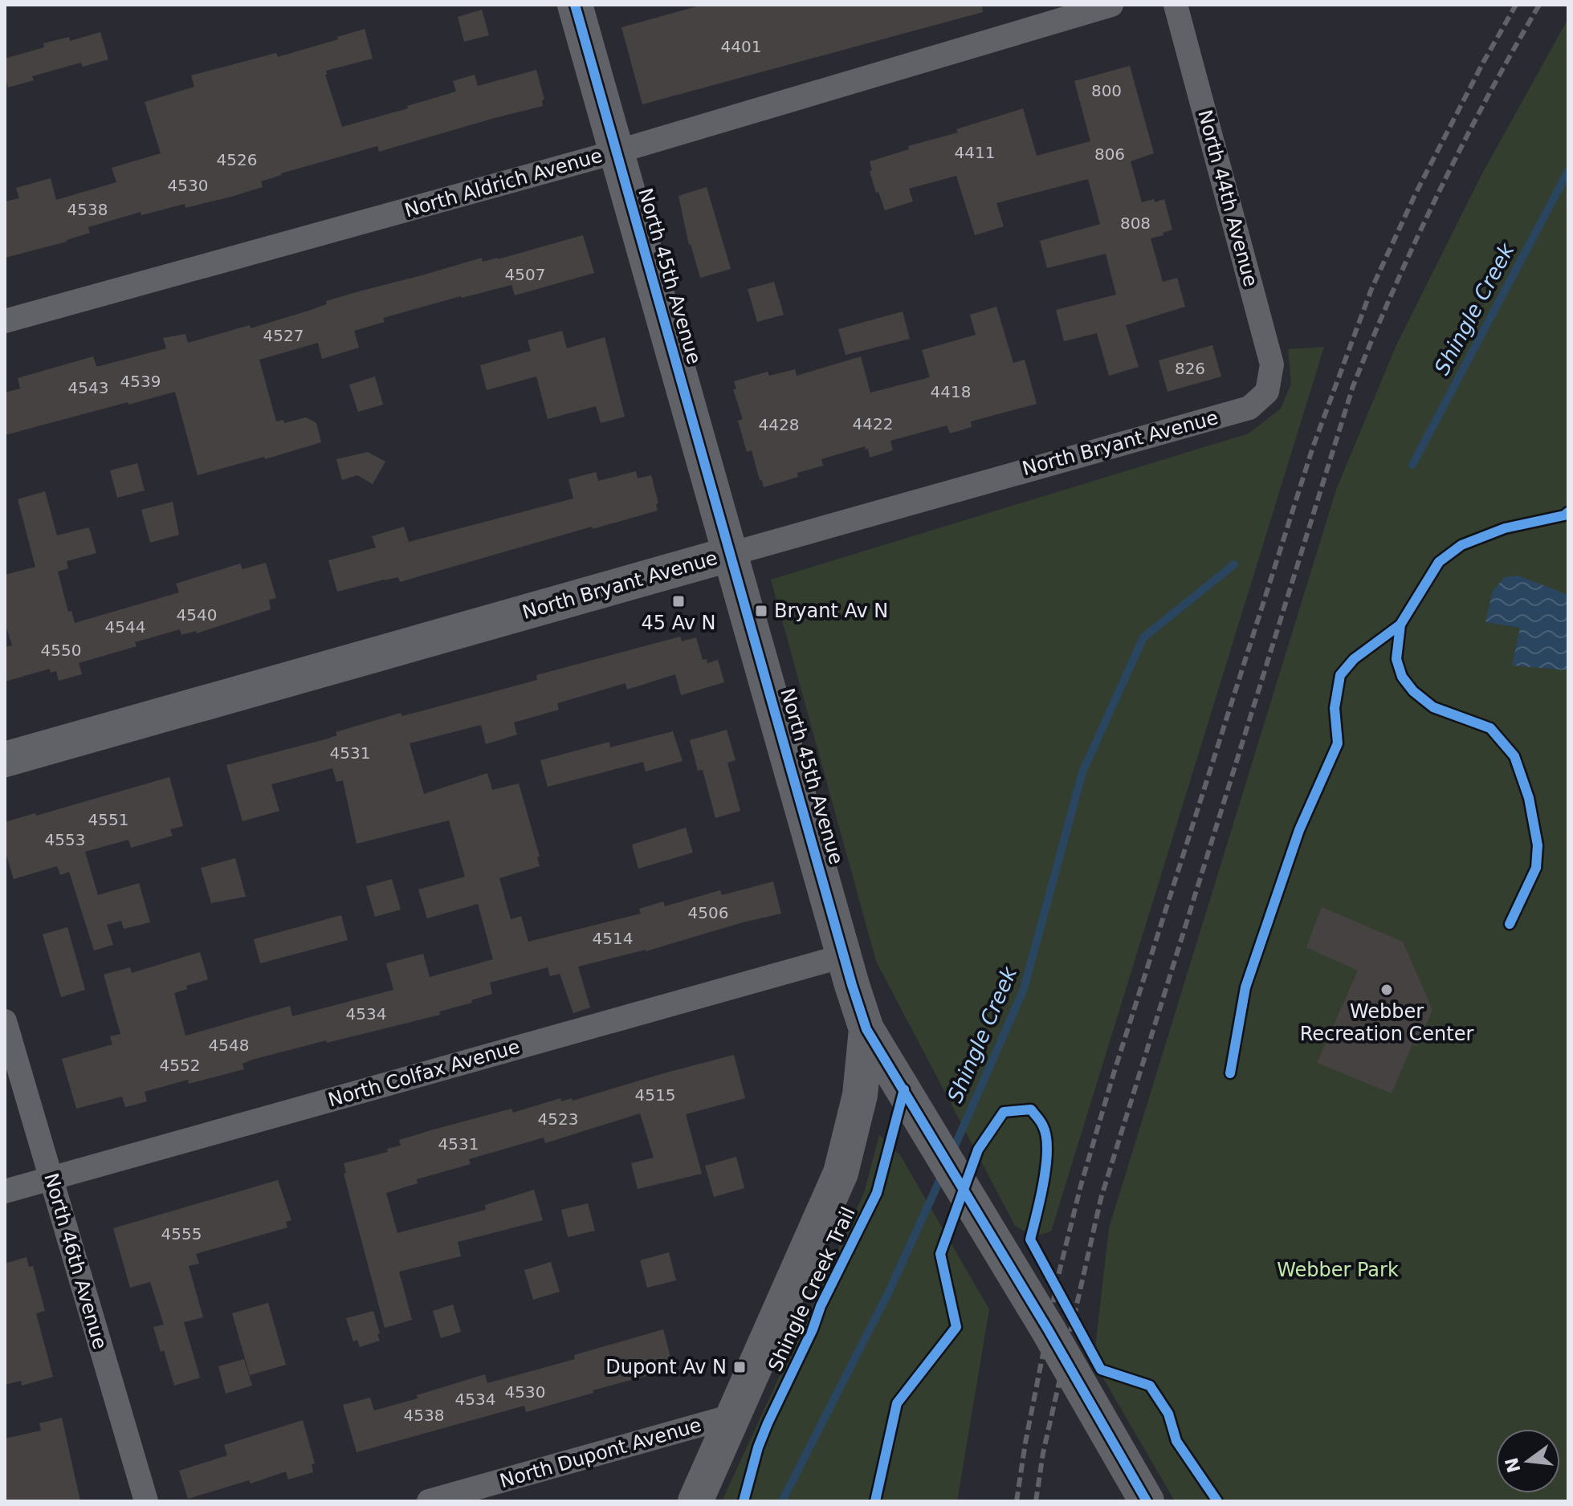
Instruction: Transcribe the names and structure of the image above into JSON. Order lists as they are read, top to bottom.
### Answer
{
  "streets": {
    "street": [
      "North Aldrich Avenue",
      "North 44th Avenue",
      "North 45th Avenue",
      "North Bryant Avenue",
      "North Colfax Avenue",
      "North 46th Avenue",
      "North Dupont Avenue"
    ],
    "cycle path": ["Shingle Creek Trail"]
  },
  "crossings": [
    ["North Aldrich Avenue", "North 45th Avenue"],
    ["North 44th Avenue", "North Bryant Avenue"],
    ["North 45th Avenue", "North Bryant Avenue"],
    ["North 45th Avenue", "North Colfax Avenue"],
    ["North Colfax Avenue", "North 46th Avenue"]
  ],
  "water": ["Shingle Creek"],
  "parks": ["Webber Park"],
  "places": {
    "transit": ["45 Av N", "Bryant Av N", "Dupont Av N"],
    "other": ["Webber Recreation Center"]
  },
  "house_numbers": [
    "4401",
    "800",
    "4411",
    "806",
    "4526",
    "4530",
    "4538",
    "808",
    "4507",
    "4527",
    "826",
    "4539",
    "4543",
    "4418",
    "4422",
    "4428",
    "4540",
    "4544",
    "4550",
    "4531",
    "4551",
    "4553",
    "4506",
    "4514",
    "4534",
    "4548",
    "4552",
    "4515",
    "4523",
    "4531",
    "4555",
    "4530",
    "4534",
    "4538"
  ],
  "north": "left"
}
